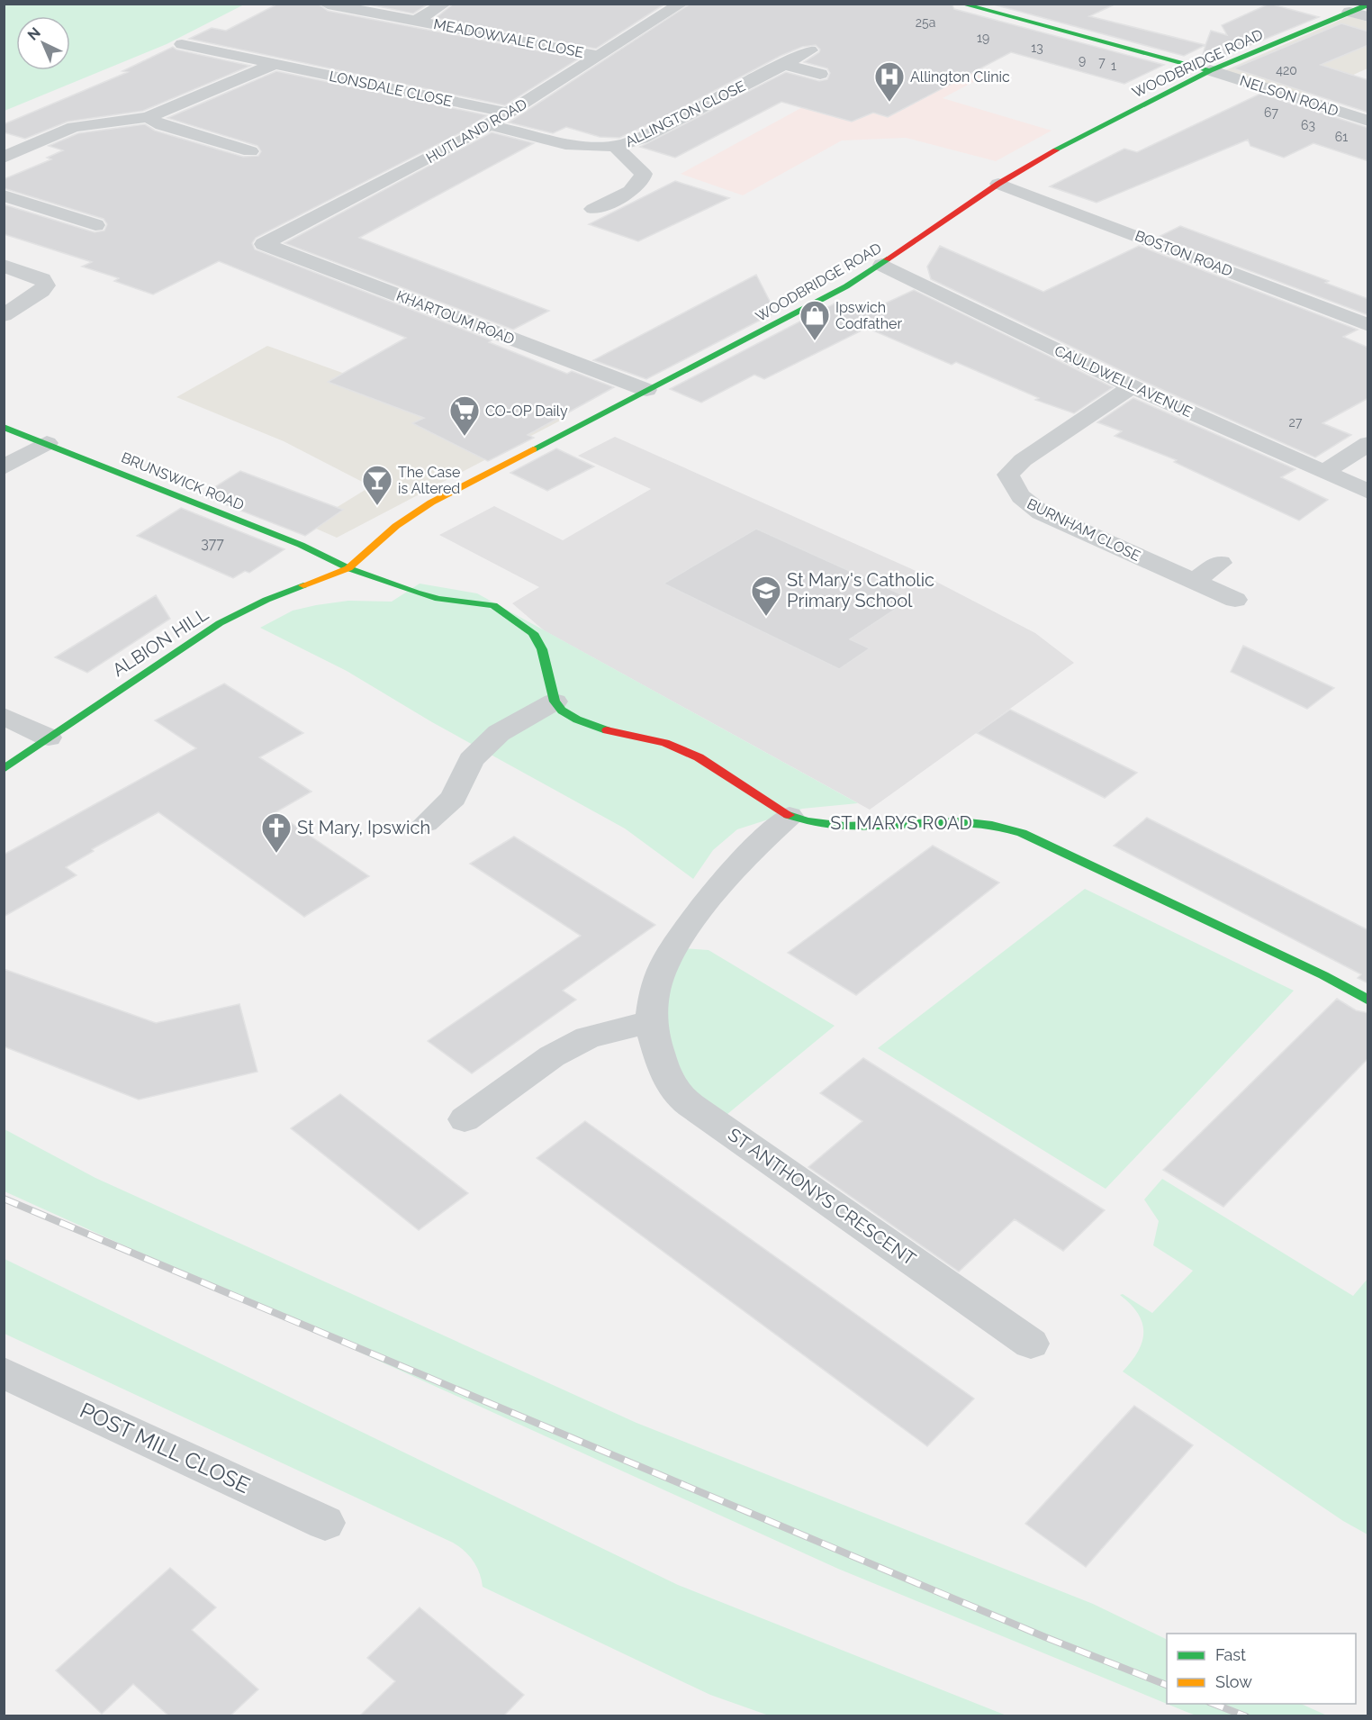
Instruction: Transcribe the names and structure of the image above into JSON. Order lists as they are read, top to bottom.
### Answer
{
  "streets": {
    "main road": [
      "WOODBRIDGE ROAD",
      "BRUNSWICK ROAD",
      "ALBION HILL",
      "ST MARYS ROAD"
    ],
    "street": [
      "MEADOWVALE CLOSE",
      "LONSDALE CLOSE",
      "NELSON ROAD",
      "ALLINGTON CLOSE",
      "HUTLAND ROAD",
      "BOSTON ROAD",
      "KHARTOUM ROAD",
      "CAULDWELL AVENUE",
      "BURNHAM CLOSE",
      "ST ANTHONYS CRESCENT",
      "POST MILL CLOSE"
    ]
  },
  "crossings": [
    ["MEADOWVALE CLOSE", "HUTLAND ROAD"],
    ["WOODBRIDGE ROAD", "NELSON ROAD"],
    ["WOODBRIDGE ROAD", "BOSTON ROAD"],
    ["WOODBRIDGE ROAD", "KHARTOUM ROAD"],
    ["WOODBRIDGE ROAD", "CAULDWELL AVENUE"],
    ["WOODBRIDGE ROAD", "BRUNSWICK ROAD"],
    ["WOODBRIDGE ROAD", "ALBION HILL"],
    ["LONSDALE CLOSE", "HUTLAND ROAD"],
    ["ALLINGTON CLOSE", "HUTLAND ROAD"],
    ["HUTLAND ROAD", "KHARTOUM ROAD"],
    ["CAULDWELL AVENUE", "BURNHAM CLOSE"],
    ["BRUNSWICK ROAD", "ALBION HILL"],
    ["ST MARYS ROAD", "ST ANTHONYS CRESCENT"]
  ],
  "places": {
    "hospital": ["Allington Clinic"],
    "shop": ["Ipswich Codfather"],
    "supermarket": ["CO-OP Daily"],
    "bar": ["The Case is Altered"],
    "school or university": ["St Mary's Catholic Primary School"],
    "church": ["St Mary, Ipswich"]
  },
  "house_numbers": [
    "25a",
    "19",
    "13",
    "9",
    "7",
    "1",
    "420",
    "67",
    "63",
    "61",
    "27",
    "377"
  ],
  "legend": ["Fast", "Slow"],
  "north": "top left"
}
